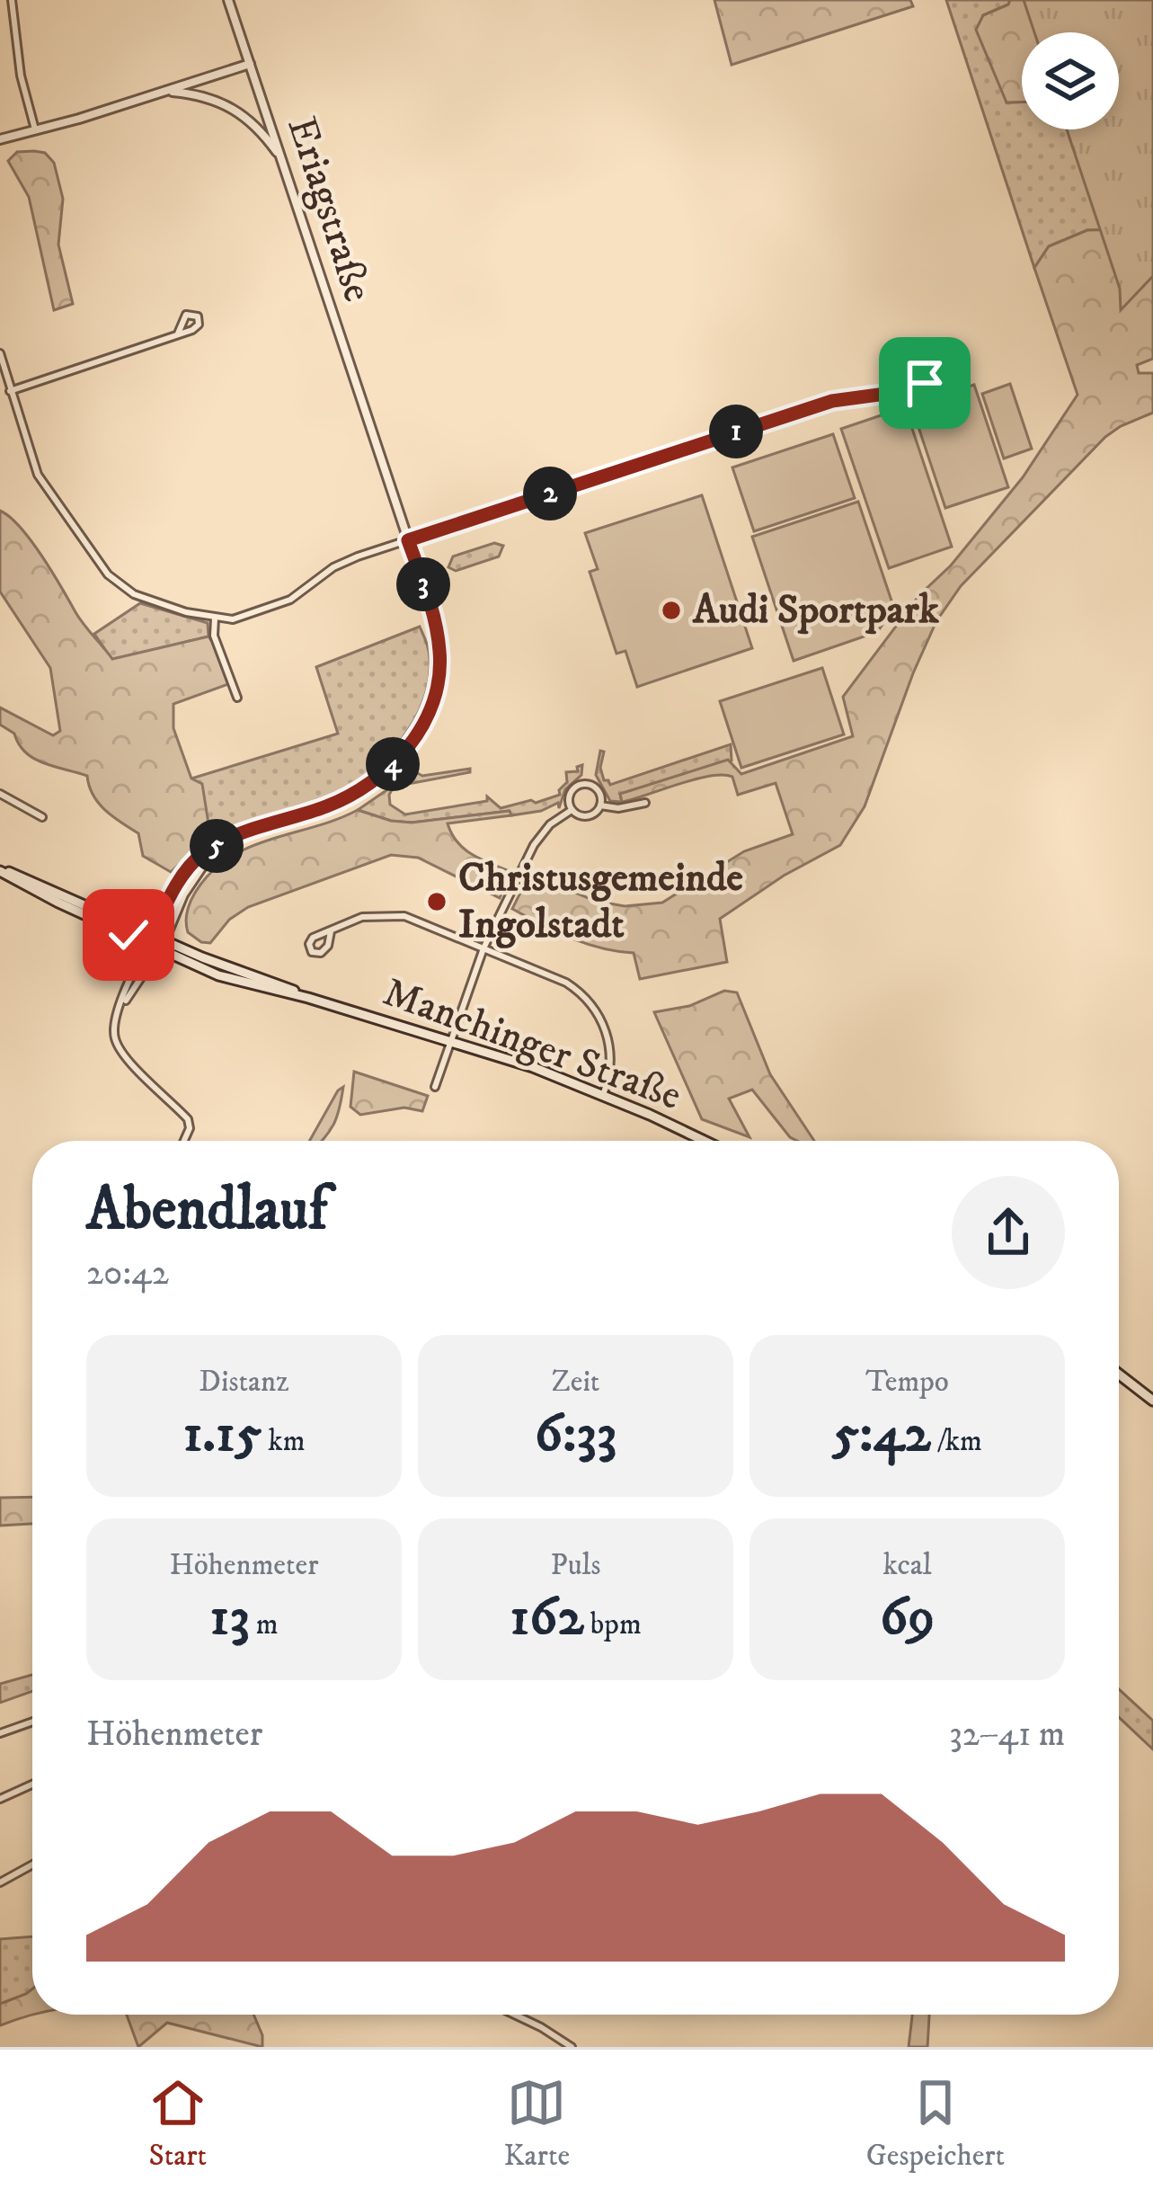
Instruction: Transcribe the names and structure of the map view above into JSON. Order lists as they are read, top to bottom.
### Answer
{
  "streets": {
    "main road": ["Manchinger Straße"],
    "street": ["Eriagstraße"]
  },
  "places": ["Audi Sportpark", "Christusgemeinde Ingolstadt"],
  "page": {
    "pins": [
      "1",
      "2",
      "3",
      "4",
      "5"
    ],
    "heading": ["Abendlauf", "20:42"],
    "stats": [
      ["Distanz", "1.15 km"],
      ["Zeit", "6:33"],
      ["Tempo", "5:42 /km"],
      ["Höhenmeter", "13 m"],
      ["Puls", "162 bpm"],
      ["kcal", "69"]
    ],
    "chart": ["Höhenmeter", "32–41 m"],
    "tabs": ["Start", "Karte", "Gespeichert"]
  }
}
